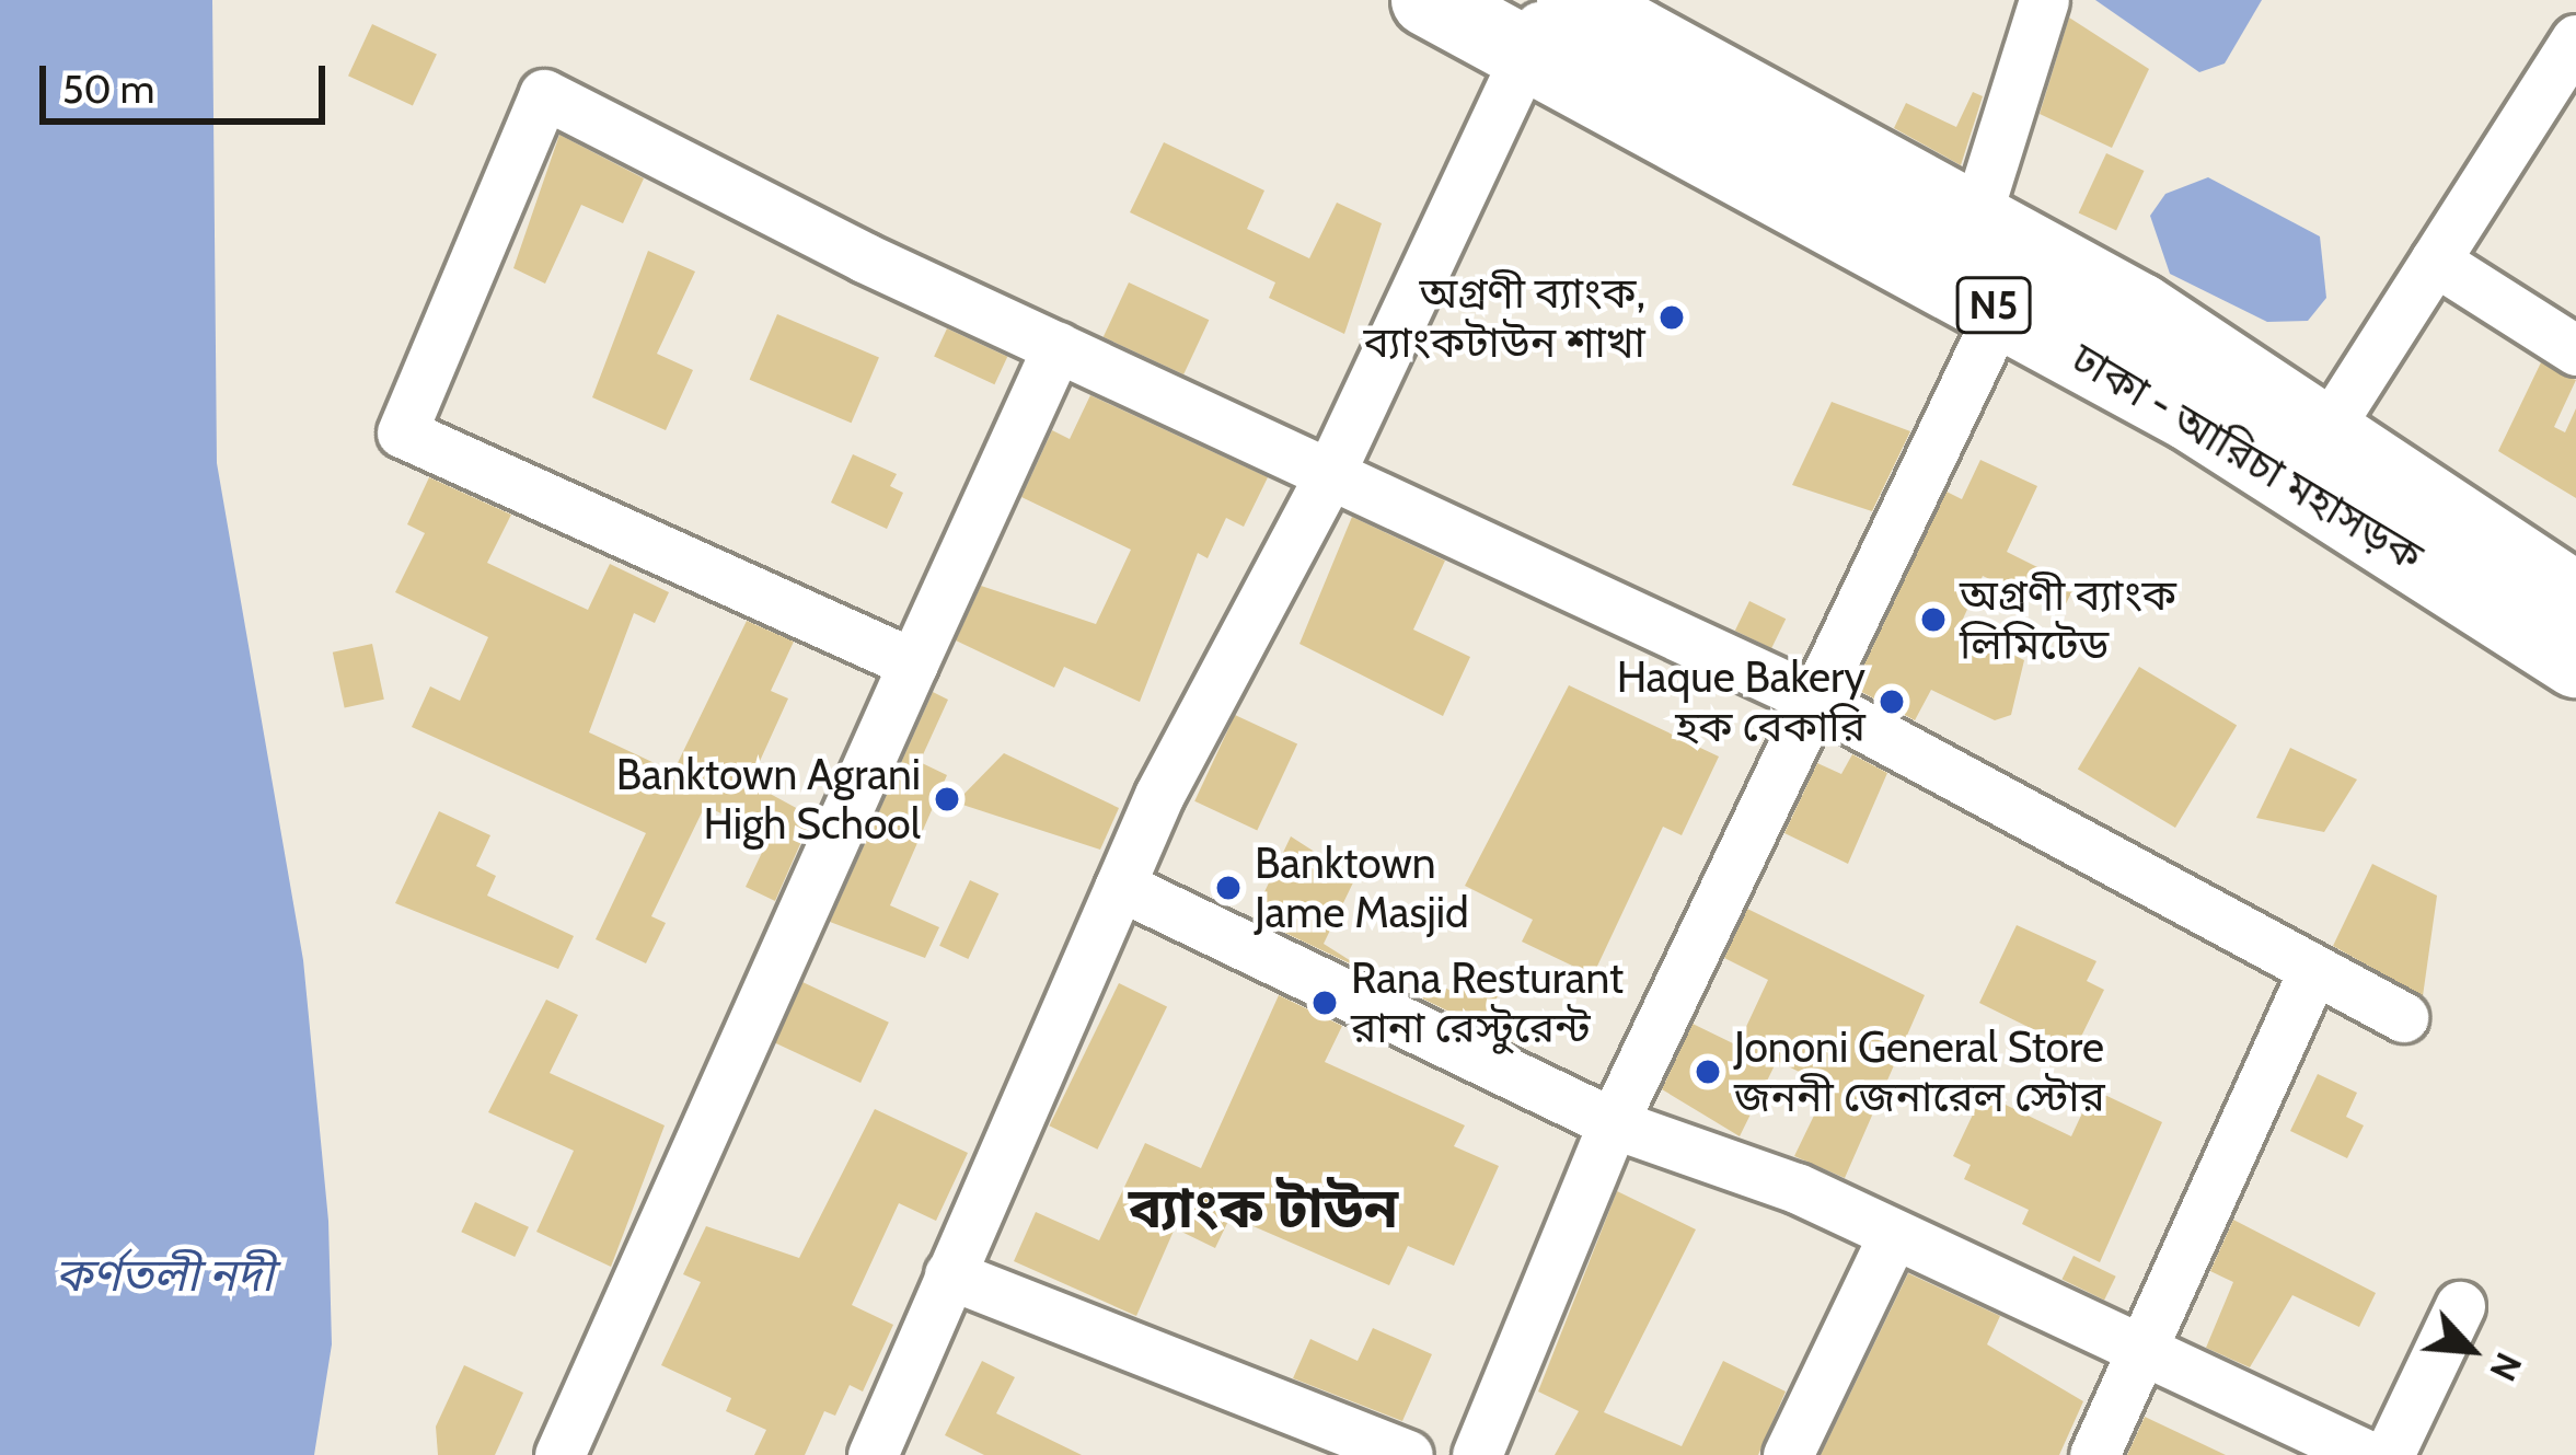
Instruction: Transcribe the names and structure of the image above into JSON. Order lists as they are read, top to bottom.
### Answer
{
  "streets": {
    "highway": ["N5", "ঢাকা - আরিচা মহাসড়ক"]
  },
  "districts": ["ব্যাংক টাউন"],
  "water": ["কর্ণতলী নদী"],
  "places": [
    "অগ্রণী ব্যাংক, ব্যাংকটাউন শাখা",
    "অগ্রণী ব্যাংক লিমিটেড",
    "Haque Bakery হক বেকারি",
    "Banktown Agrani High School",
    "Banktown Jame Masjid",
    "Rana Resturant রানা রেস্টুরেন্ট",
    "Jononi General Store জননী জেনারেল স্টোর"
  ],
  "scale_bar": "50 m",
  "north": "bottom right"
}
